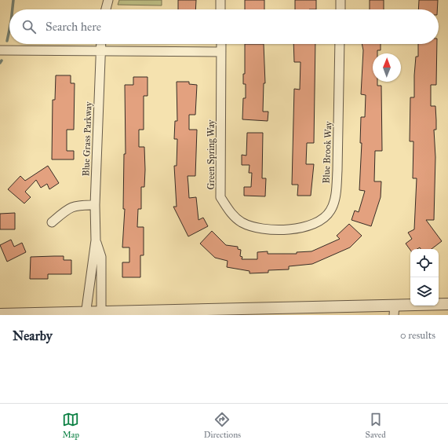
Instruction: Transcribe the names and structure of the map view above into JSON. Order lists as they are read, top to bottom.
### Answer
{
  "streets": {
    "street": ["Blue Grass Parkway", "Blue Brook Way", "Green Spring Way"]
  },
  "crossings": [
    ["Blue Brook Way", "Green Spring Way"]
  ],
  "north": "top",
  "page": {
    "search": "Search here",
    "heading": ["Nearby", "0 results"],
    "nav": ["Map", "Directions", "Saved"]
  }
}
